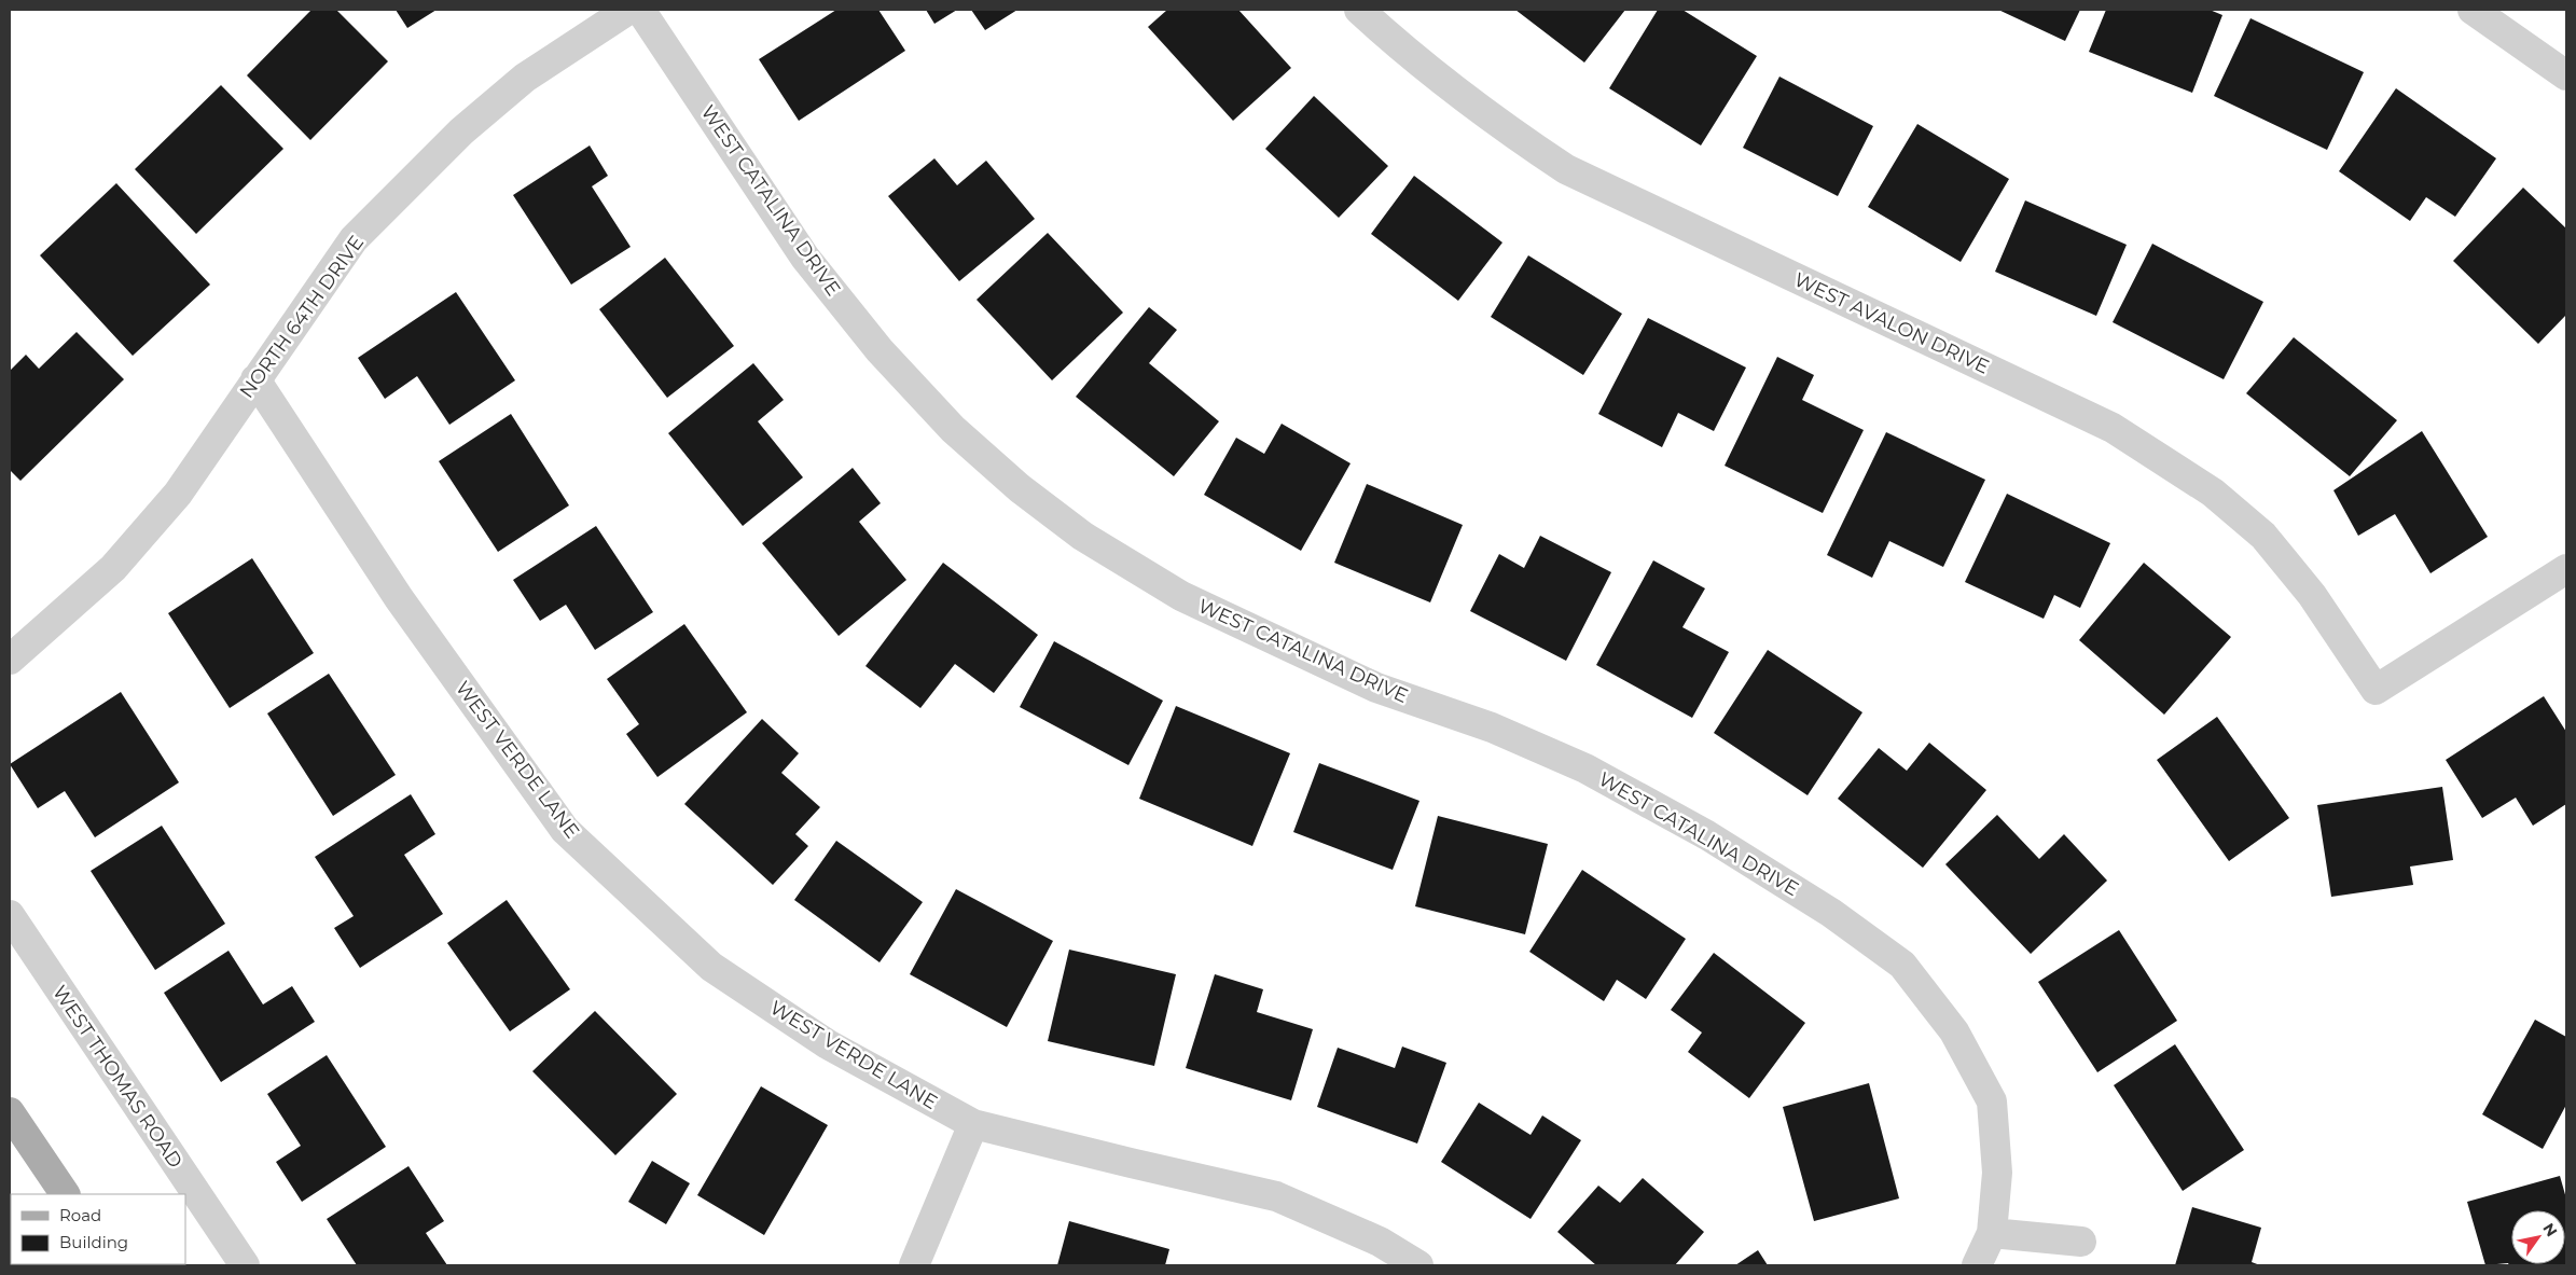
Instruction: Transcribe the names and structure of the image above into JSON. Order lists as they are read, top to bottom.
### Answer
{
  "streets": {
    "street": [
      "WEST CATALINA DRIVE",
      "NORTH 64TH DRIVE",
      "WEST AVALON DRIVE",
      "WEST VERDE LANE",
      "WEST THOMAS ROAD"
    ]
  },
  "crossings": [
    ["NORTH 64TH DRIVE", "WEST VERDE LANE"]
  ],
  "legend": ["Road", "Building"],
  "north": "top right"
}
